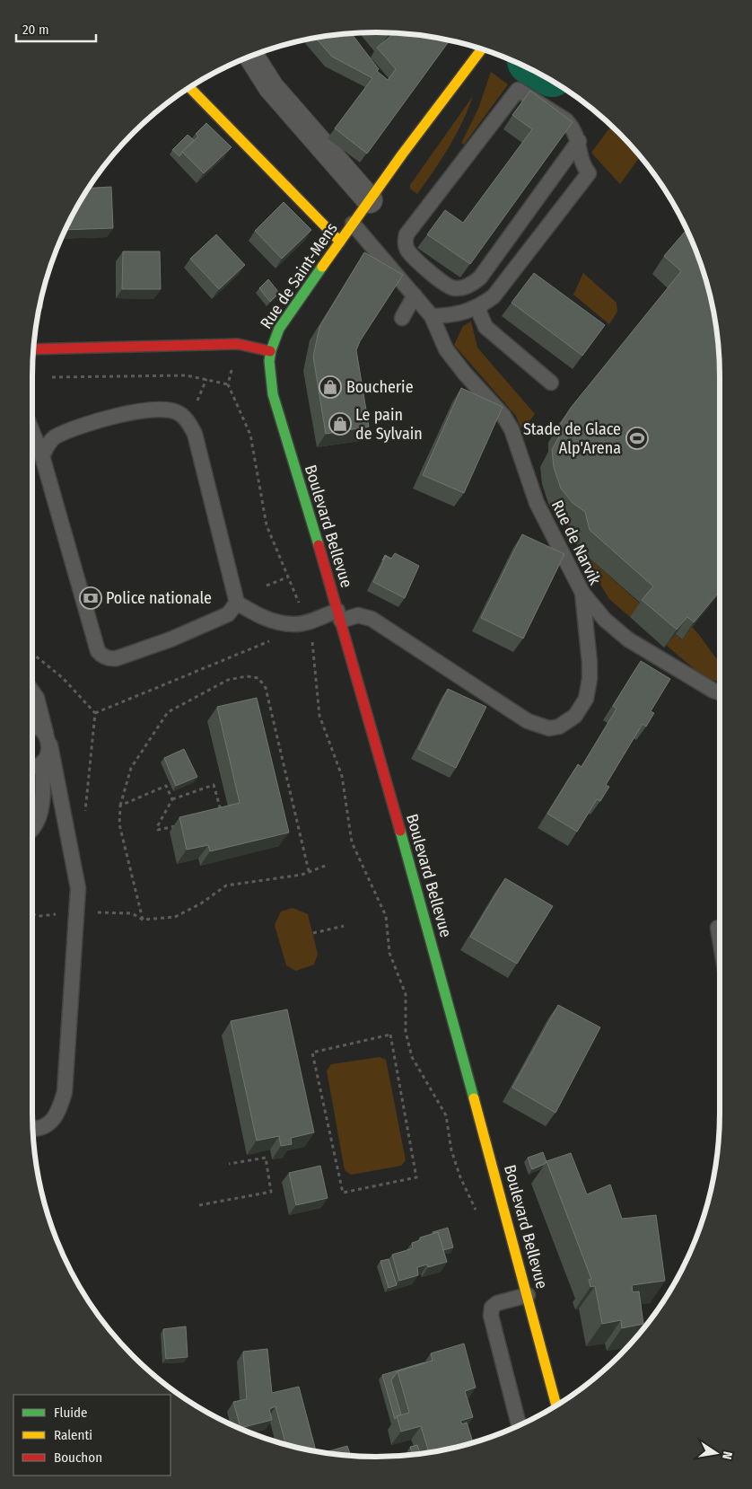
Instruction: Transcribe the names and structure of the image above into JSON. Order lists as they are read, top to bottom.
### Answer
{
  "streets": {
    "street": ["Rue de Saint-Mens", "Boulevard Bellevue"],
    "lane": ["Rue de Narvik"]
  },
  "crossings": [
    ["Rue de Saint-Mens", "Boulevard Bellevue"],
    ["Rue de Saint-Mens", "Rue de Narvik"],
    ["Boulevard Bellevue", "Rue de Narvik"]
  ],
  "places": {
    "shop": ["Boucherie", "Le pain de Sylvain"],
    "sports": ["Stade de Glace Alp'Arena"],
    "bank": ["Police nationale"]
  },
  "legend": ["Fluide", "Ralenti", "Bouchon"],
  "scale_bar": "20 m",
  "north": "right"
}
